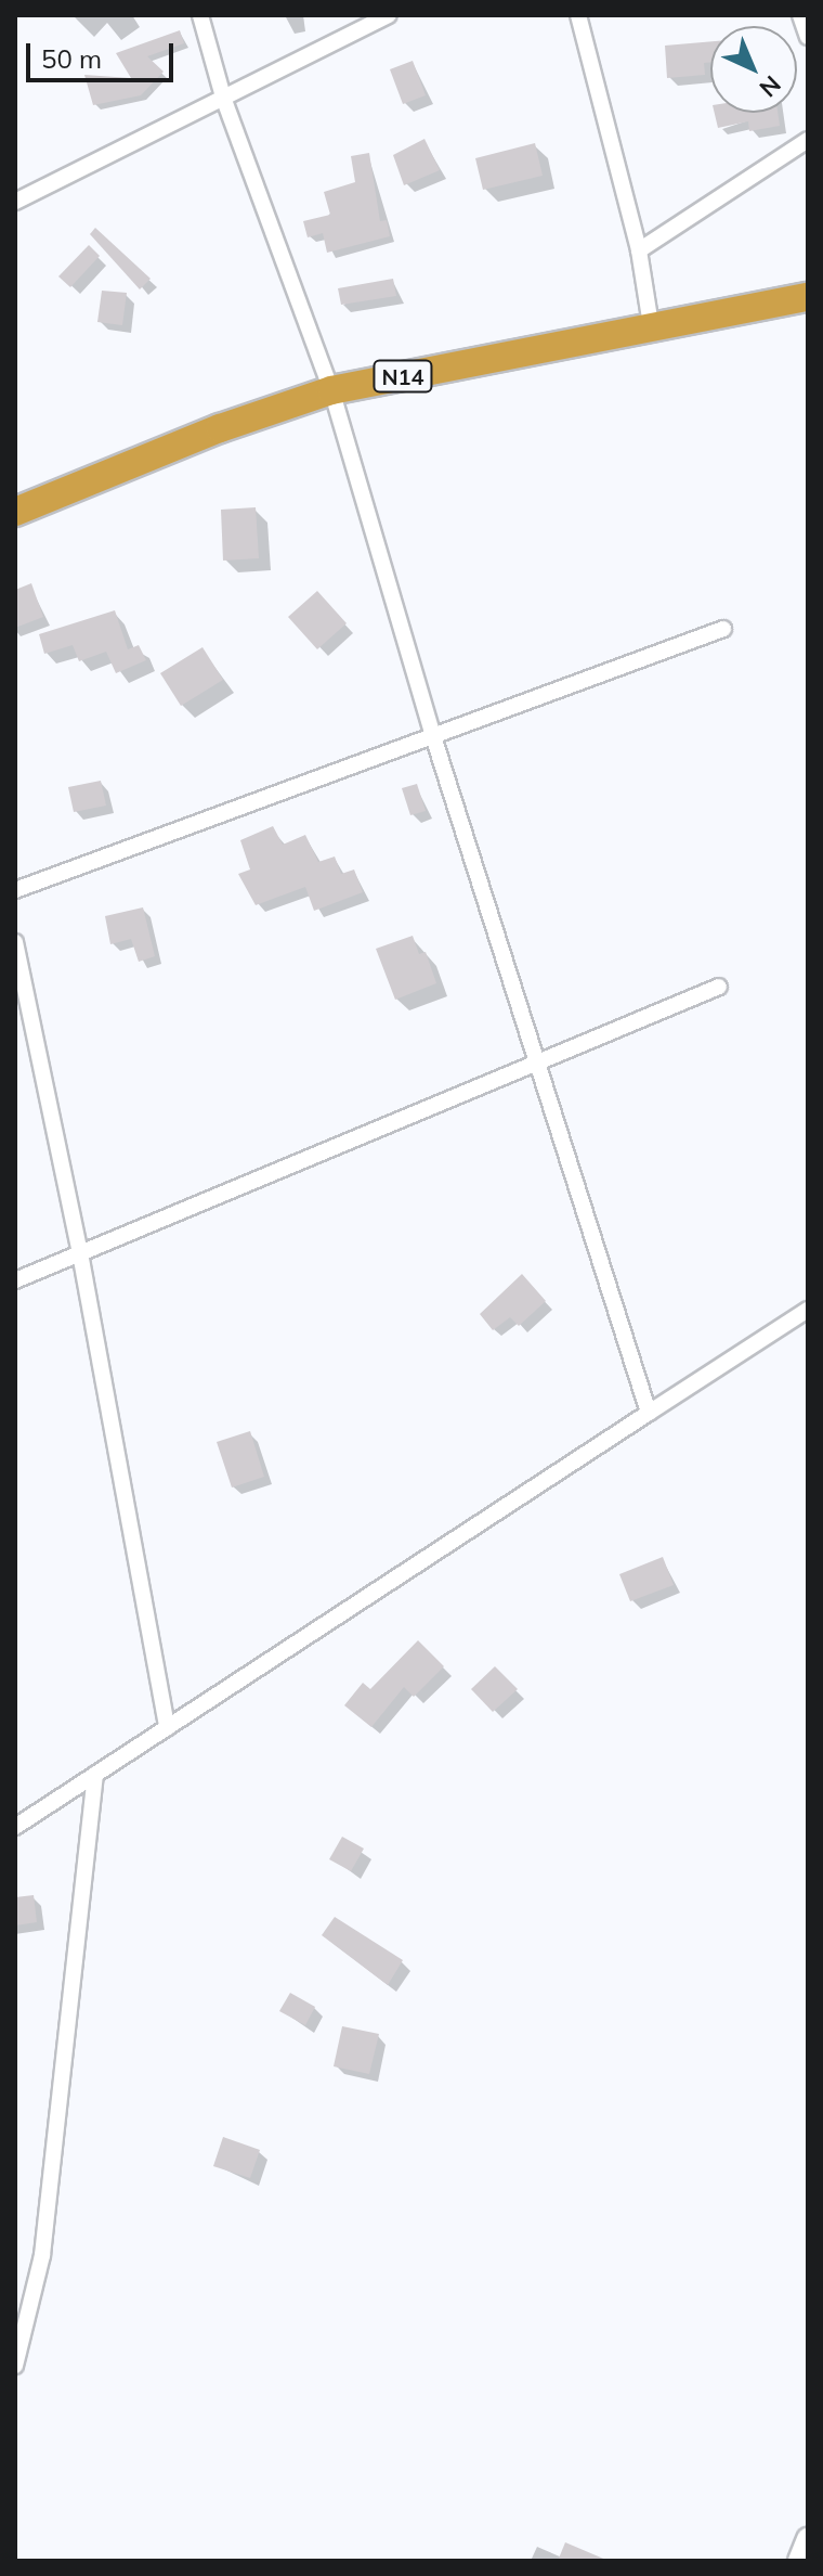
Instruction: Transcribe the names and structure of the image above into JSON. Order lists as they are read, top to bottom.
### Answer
{
  "streets": {
    "highway": ["N14"]
  },
  "scale_bar": "50 m",
  "north": "bottom right"
}
